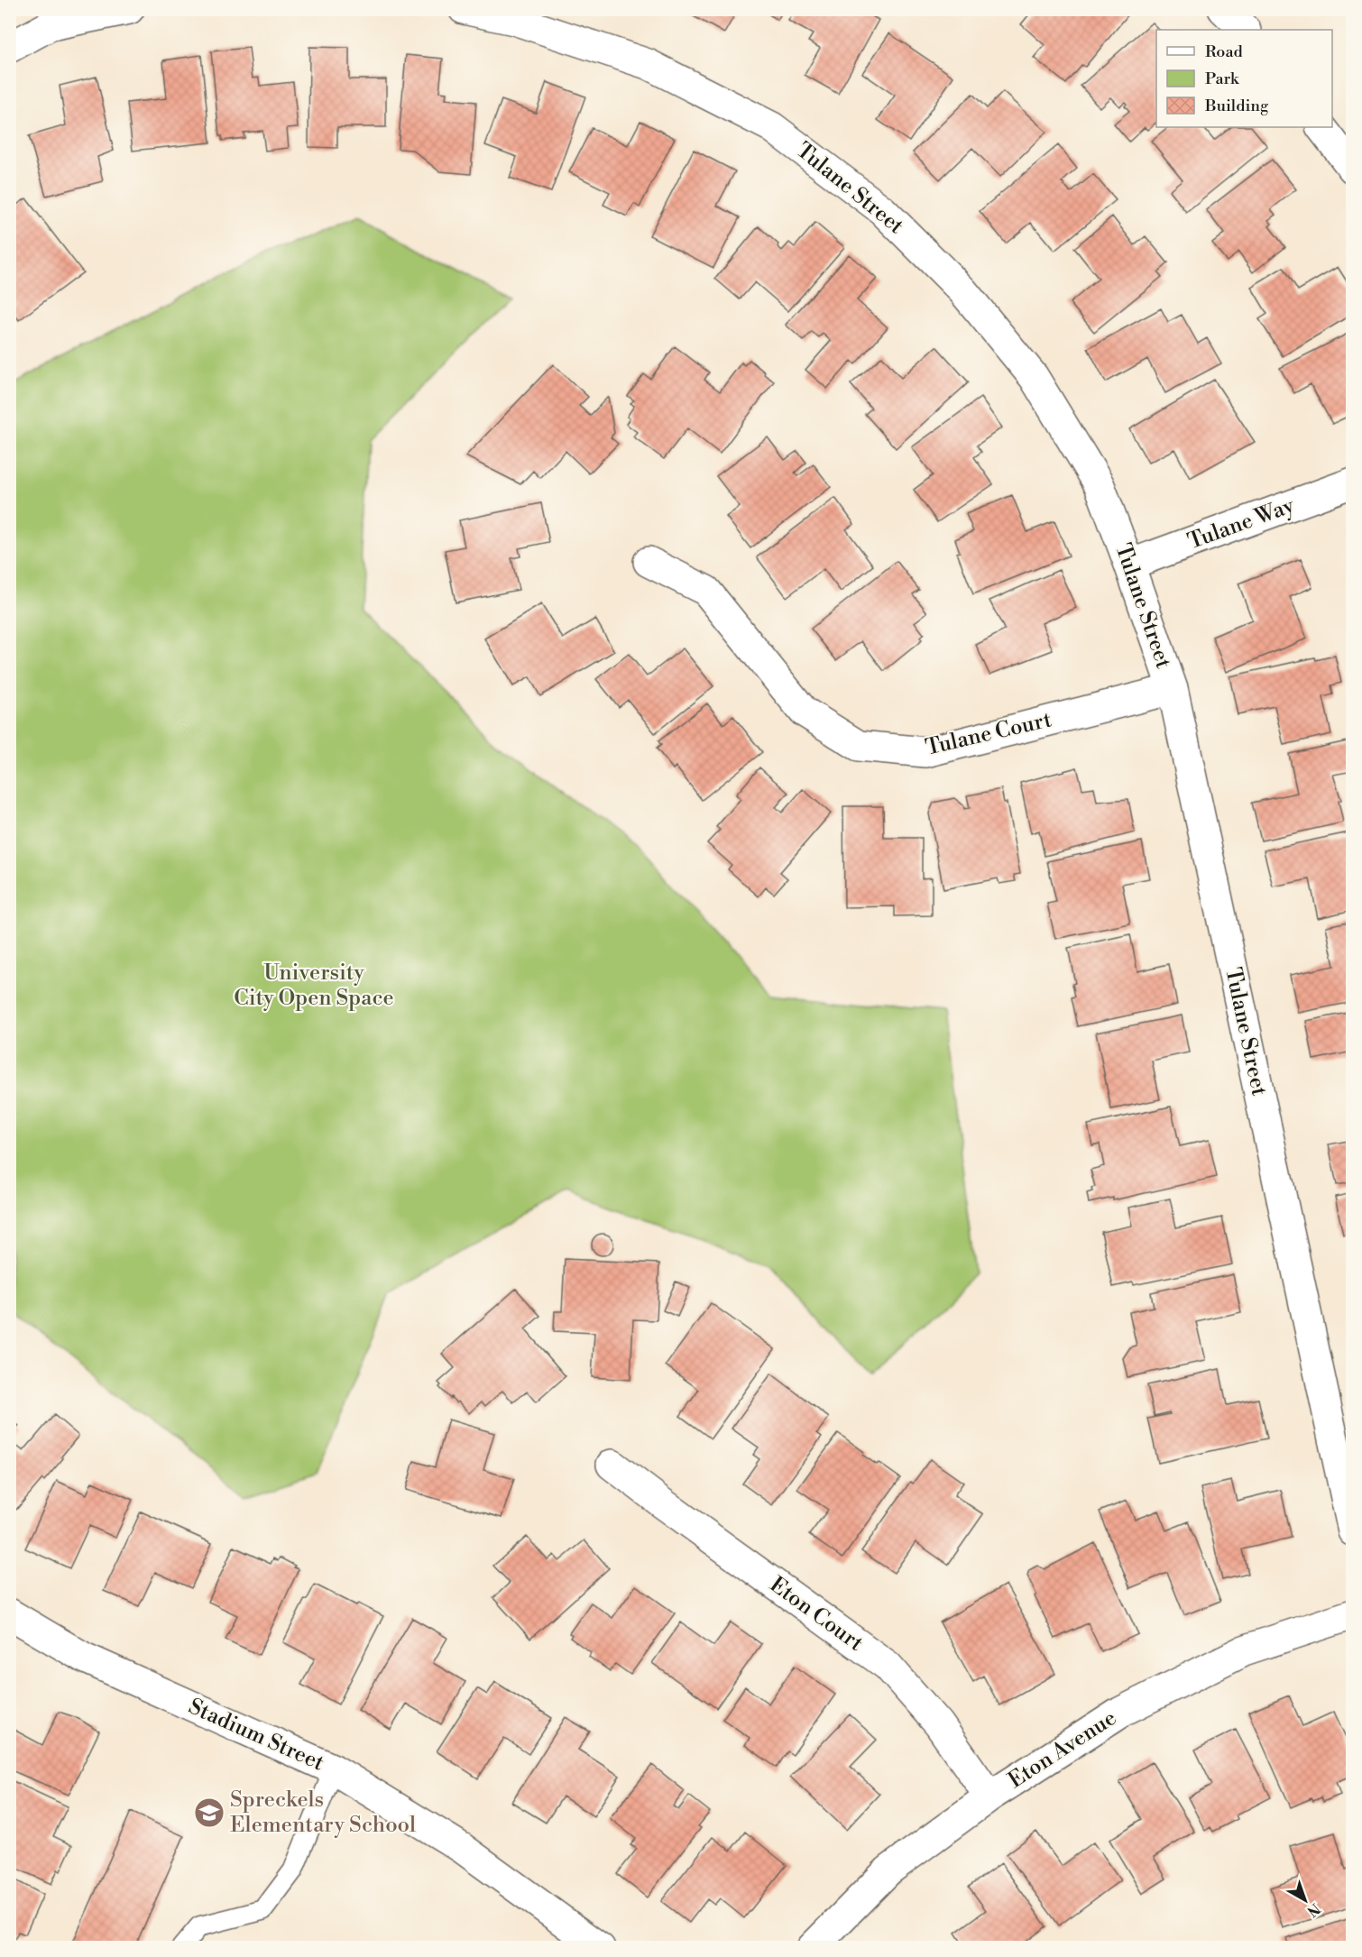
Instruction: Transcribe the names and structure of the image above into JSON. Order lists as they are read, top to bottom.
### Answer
{
  "streets": {
    "street": [
      "Tulane Street",
      "Tulane Way",
      "Tulane Court",
      "Eton Court",
      "Stadium Street",
      "Eton Avenue"
    ]
  },
  "crossings": [
    ["Tulane Street", "Tulane Way"],
    ["Tulane Street", "Tulane Court"],
    ["Eton Court", "Eton Avenue"]
  ],
  "parks": ["University City Open Space"],
  "places": {
    "school or university": ["Spreckels Elementary School"]
  },
  "legend": ["Road", "Park", "Building"],
  "north": "bottom right"
}
